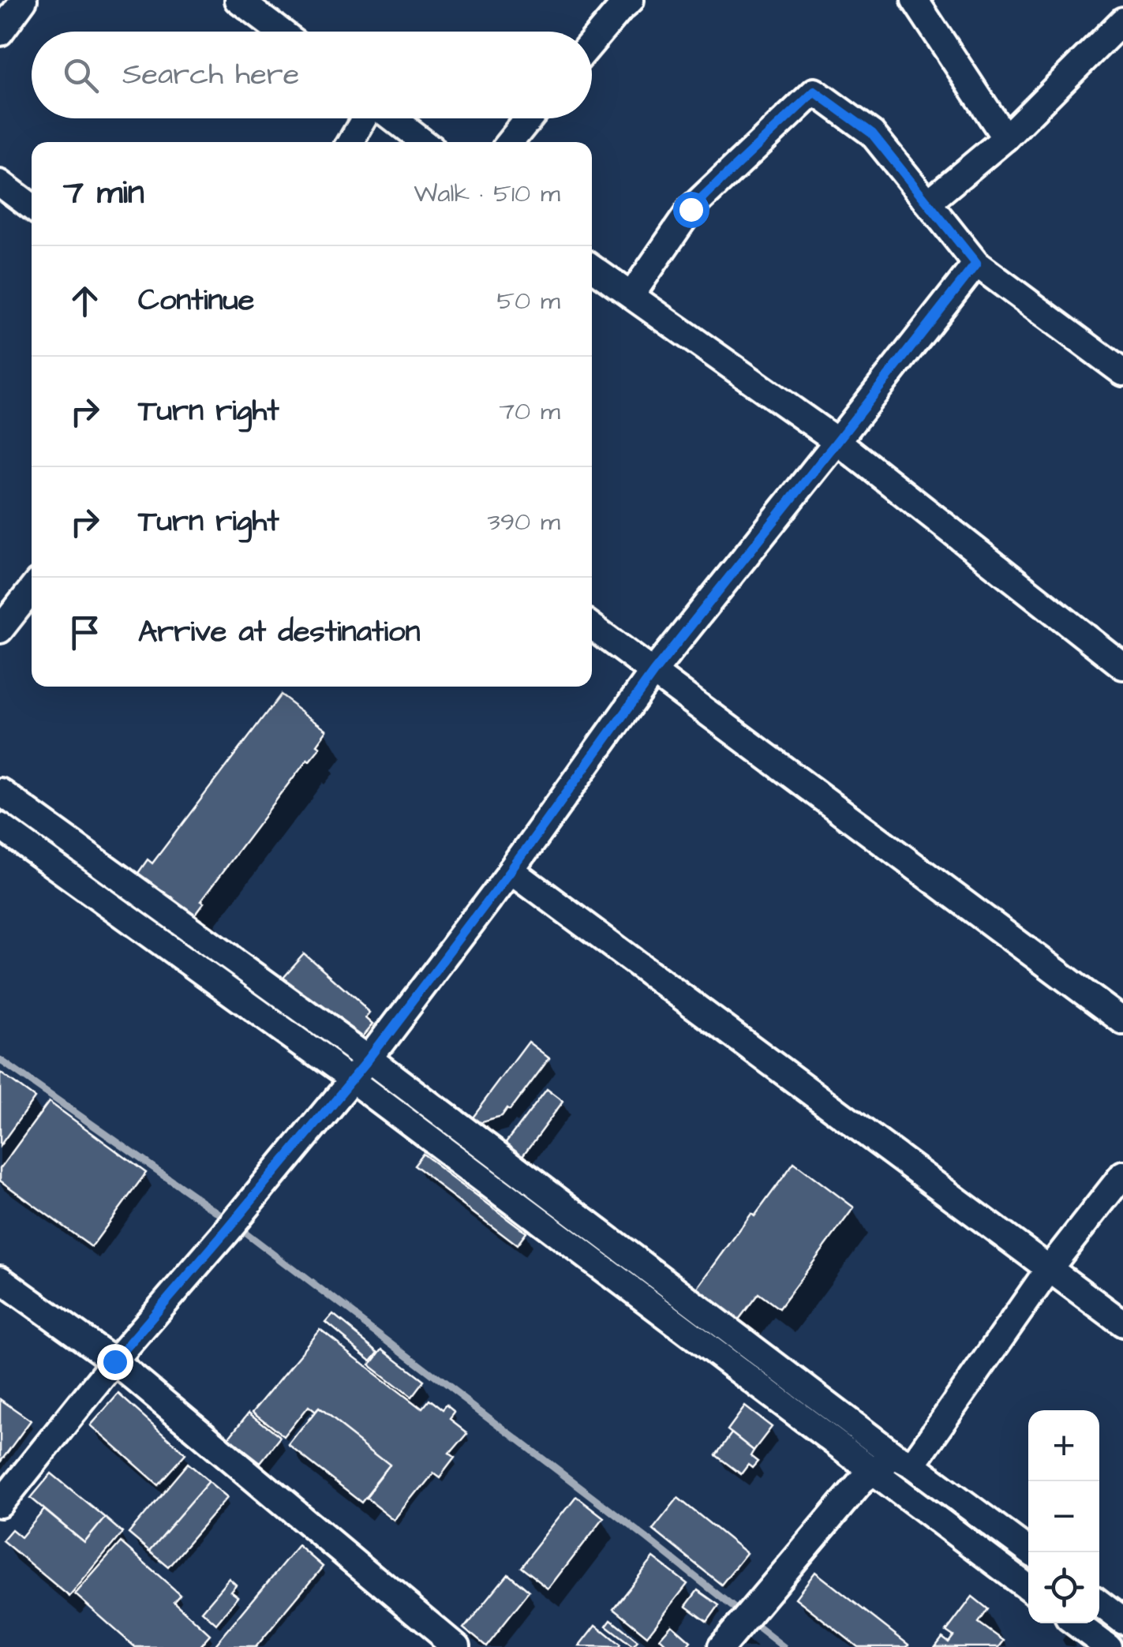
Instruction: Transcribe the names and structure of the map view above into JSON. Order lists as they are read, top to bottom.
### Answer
{
  "page": {
    "search": "Search here",
    "heading": ["7 min", "Walk · 510 m"],
    "list": [
      ["Continue", "50 m"],
      ["Turn right", "70 m"],
      ["Turn right", "390 m"],
      "Arrive at destination"
    ],
    "map_buttons": ["+", "−"]
  }
}
